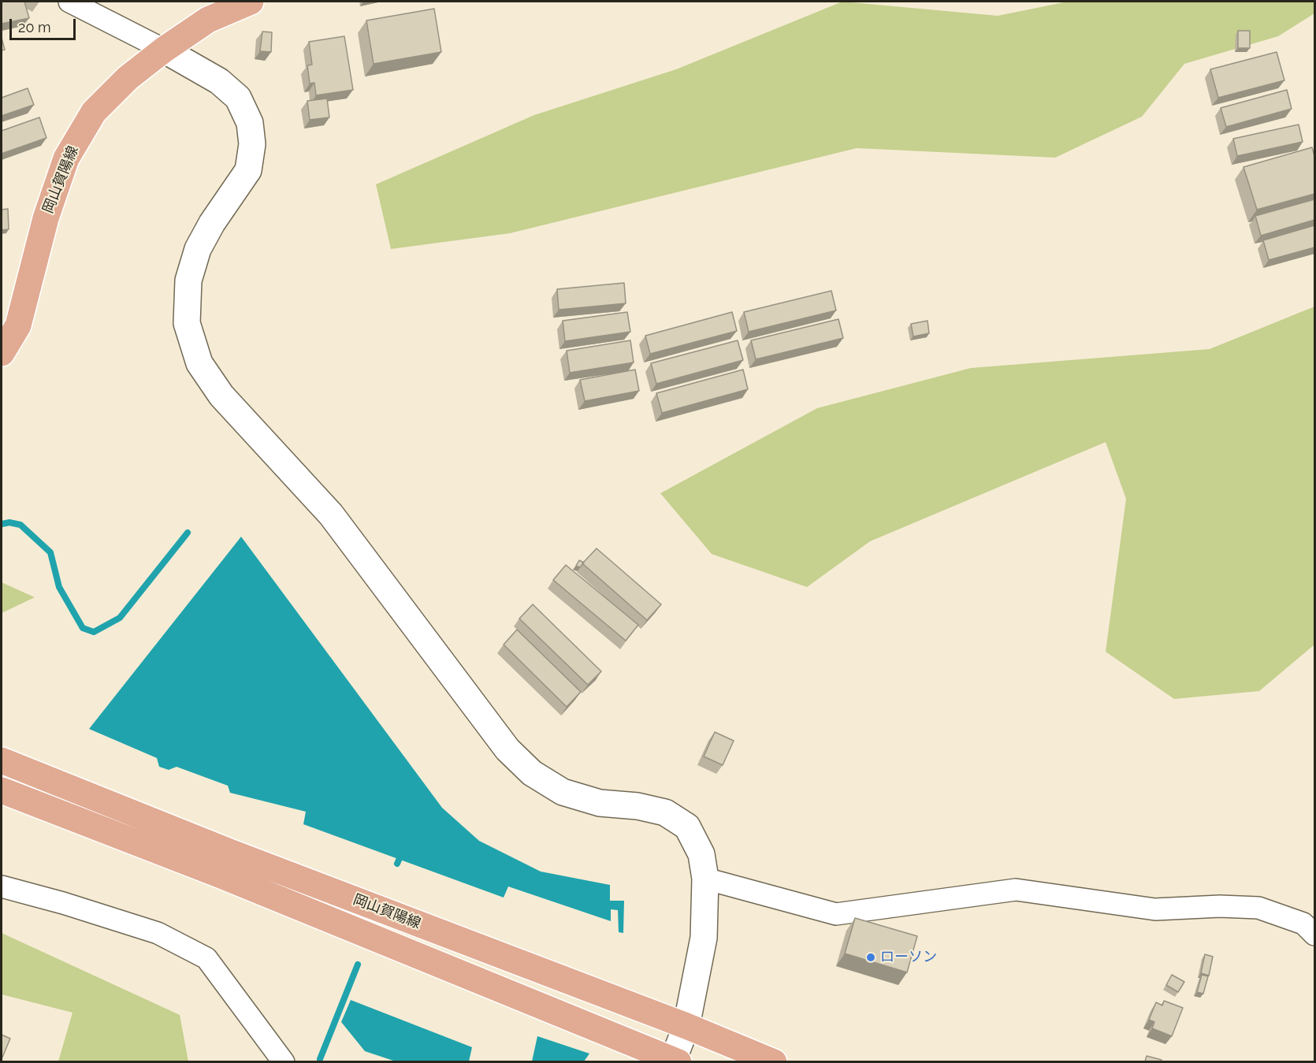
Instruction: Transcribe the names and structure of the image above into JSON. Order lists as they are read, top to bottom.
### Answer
{
  "streets": {
    "main road": ["岡山賀陽線"]
  },
  "places": ["ローソン"],
  "scale_bar": "20 m"
}
